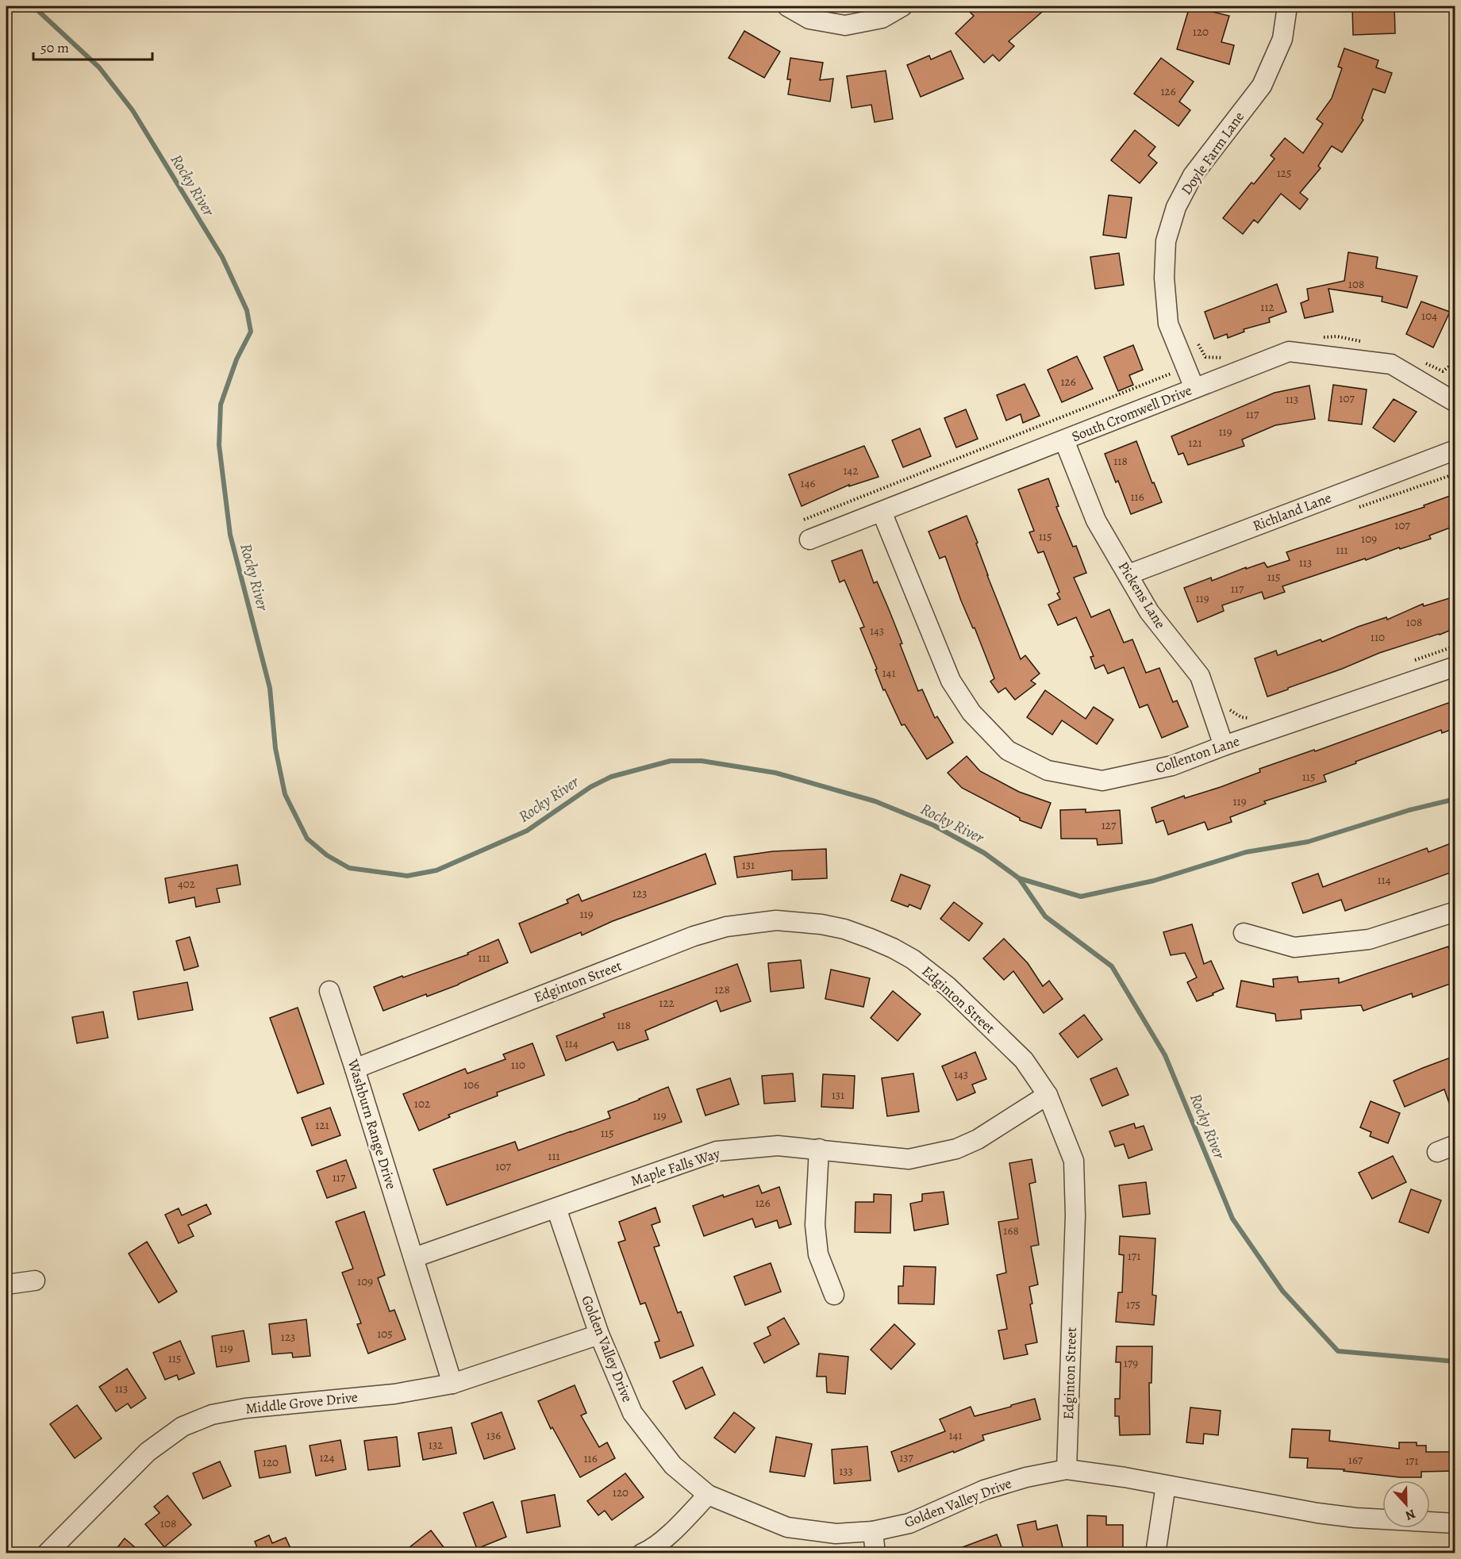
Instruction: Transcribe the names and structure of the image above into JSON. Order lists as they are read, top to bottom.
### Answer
{
  "streets": {
    "street": [
      "Doyle Farm Lane",
      "South Cromwell Drive",
      "Richland Lane",
      "Pickens Lane",
      "Collenton Lane",
      "Edginton Street",
      "Washburn Range Drive",
      "Maple Falls Way",
      "Golden Valley Drive",
      "Middle Grove Drive"
    ]
  },
  "crossings": [
    ["Doyle Farm Lane", "South Cromwell Drive"],
    ["South Cromwell Drive", "Pickens Lane"],
    ["South Cromwell Drive", "Collenton Lane"],
    ["Richland Lane", "Pickens Lane"],
    ["Pickens Lane", "Collenton Lane"],
    ["Edginton Street", "Washburn Range Drive"],
    ["Edginton Street", "Maple Falls Way"],
    ["Edginton Street", "Golden Valley Drive"],
    ["Washburn Range Drive", "Maple Falls Way"],
    ["Maple Falls Way", "Golden Valley Drive"],
    ["Golden Valley Drive", "Middle Grove Drive"]
  ],
  "water": ["Rocky River"],
  "house_numbers": [
    "120",
    "126",
    "125",
    "108",
    "112",
    "104",
    "126",
    "107",
    "113",
    "117",
    "119",
    "121",
    "118",
    "142",
    "146",
    "116",
    "107",
    "115",
    "109",
    "111",
    "113",
    "115",
    "117",
    "119",
    "108",
    "143",
    "110",
    "141",
    "115",
    "119",
    "127",
    "131",
    "114",
    "402",
    "123",
    "119",
    "111",
    "128",
    "122",
    "118",
    "114",
    "110",
    "143",
    "106",
    "131",
    "102",
    "119",
    "121",
    "115",
    "111",
    "107",
    "117",
    "126",
    "168",
    "171",
    "109",
    "175",
    "105",
    "123",
    "119",
    "115",
    "179",
    "113",
    "136",
    "141",
    "132",
    "124",
    "137",
    "116",
    "167",
    "171",
    "120",
    "133",
    "120",
    "108"
  ],
  "scale_bar": "50 m",
  "north": "bottom"
}
